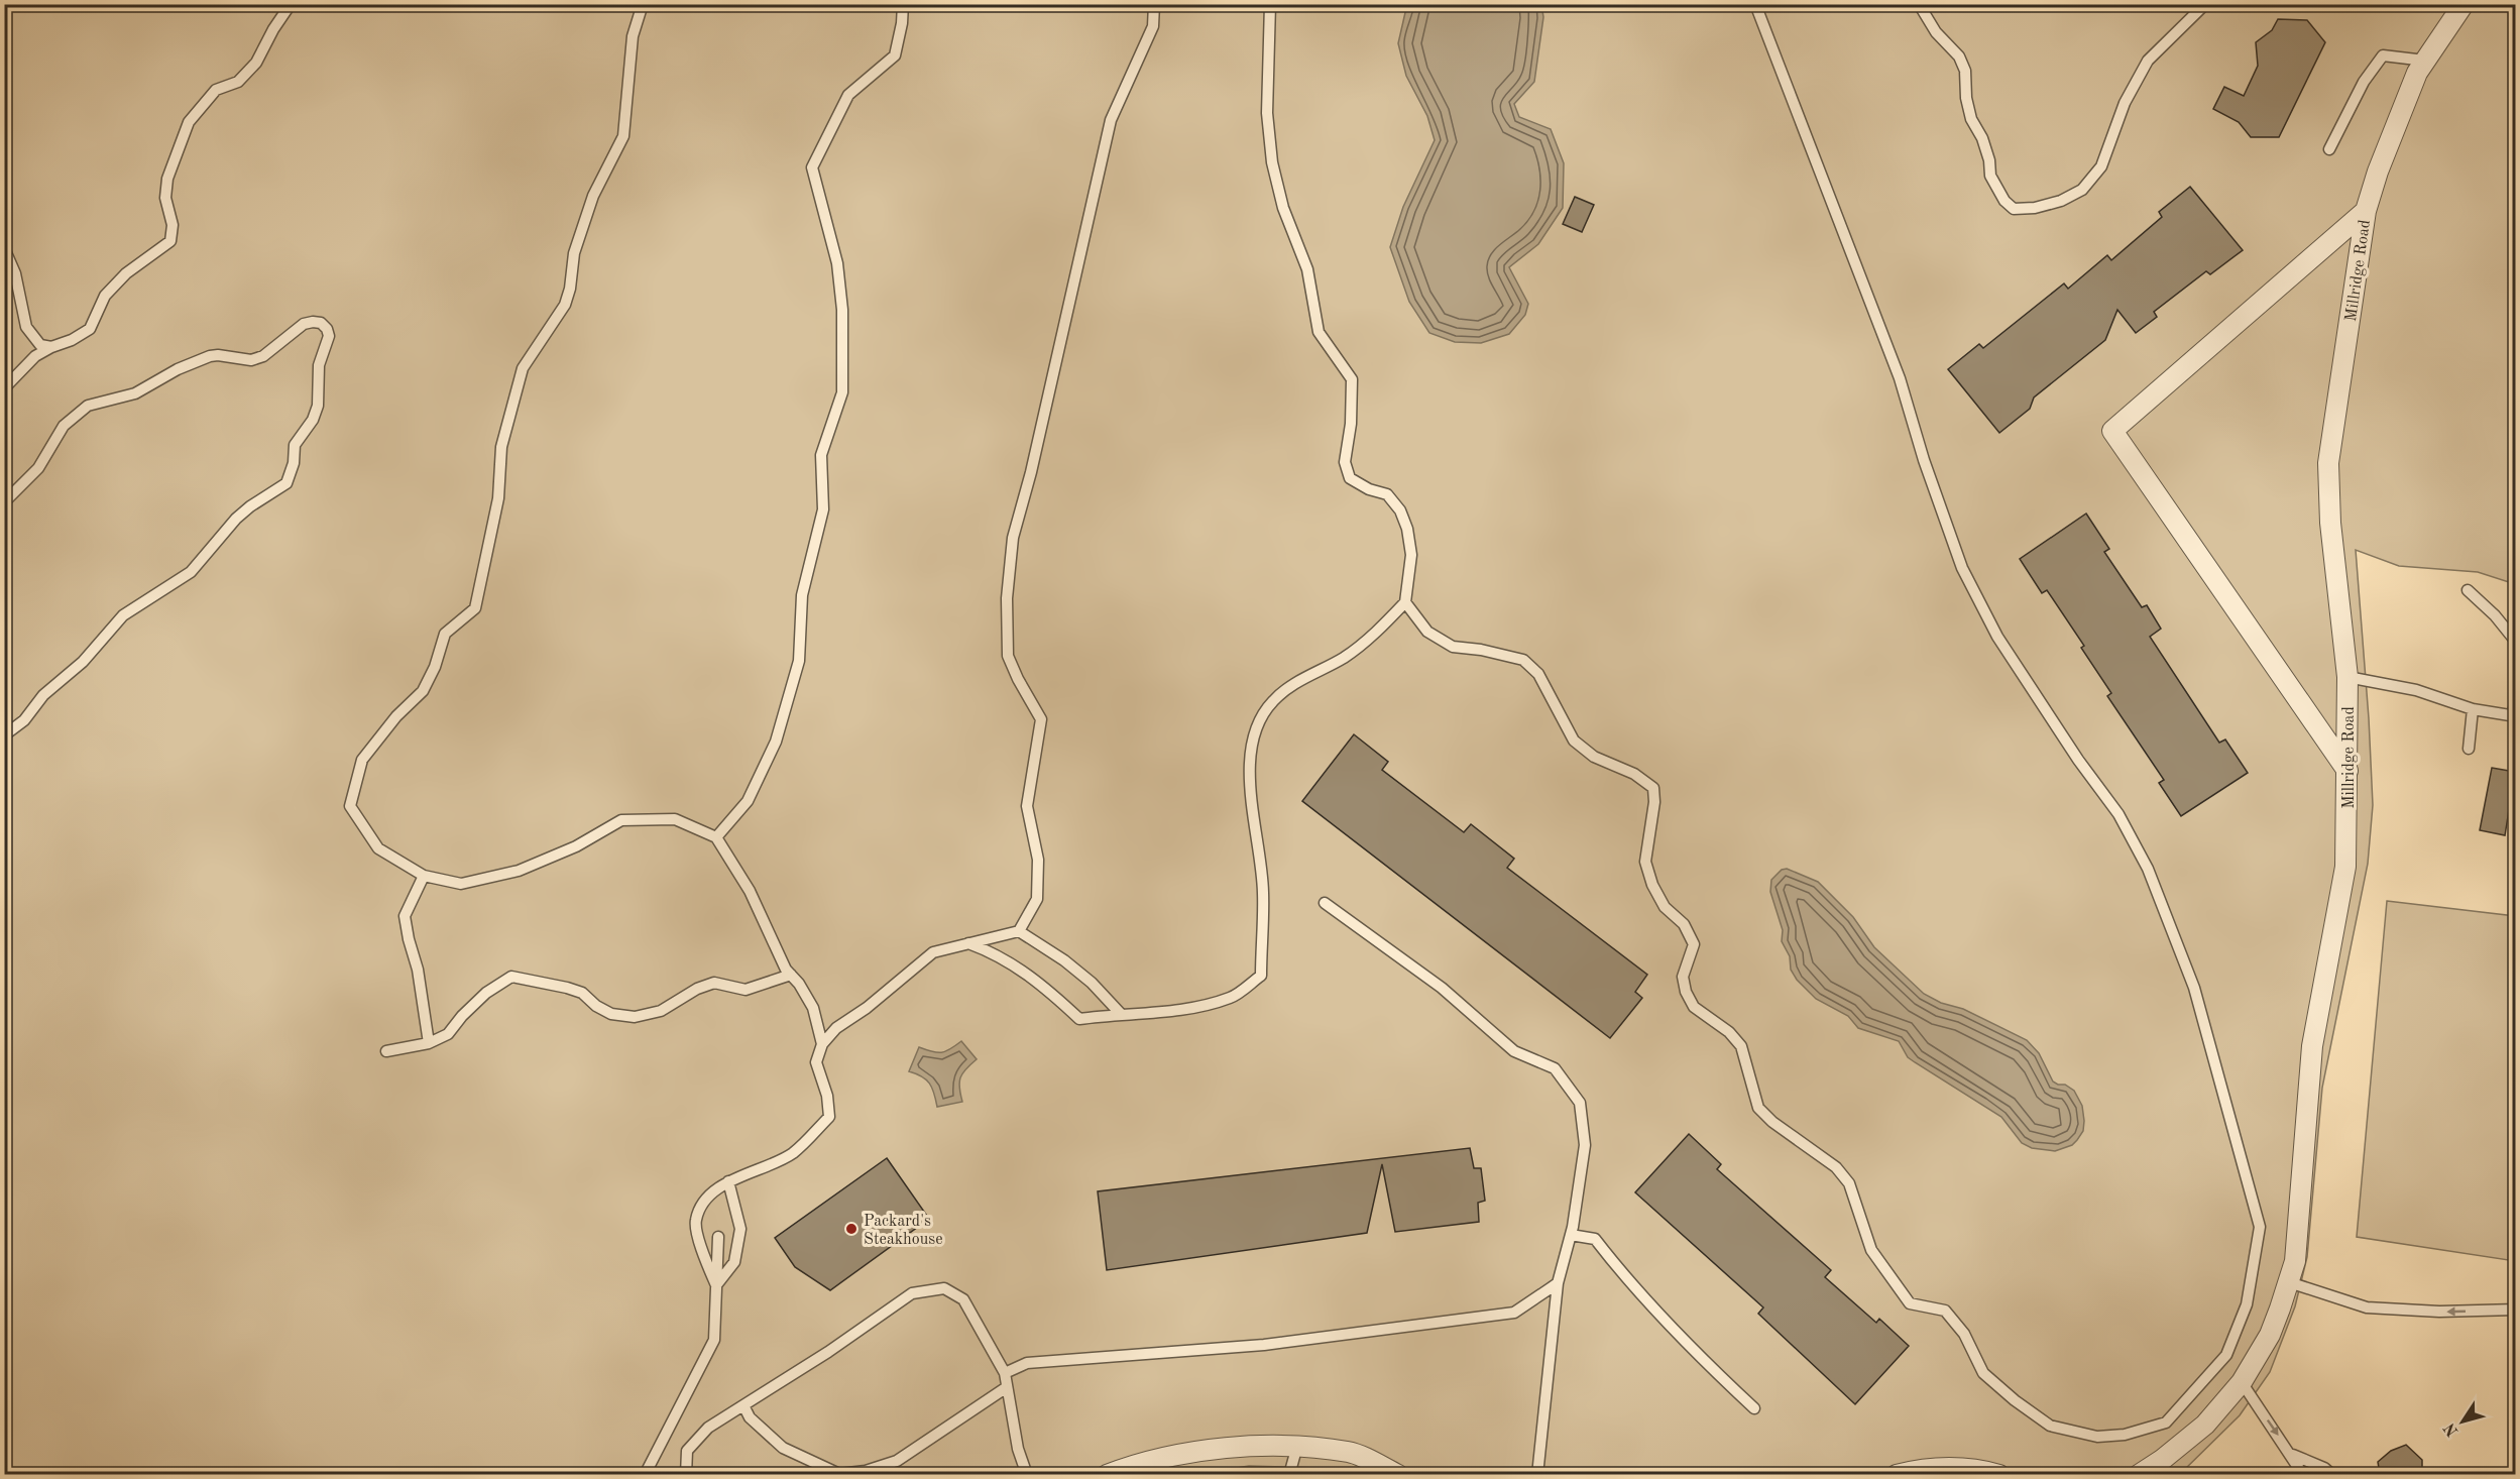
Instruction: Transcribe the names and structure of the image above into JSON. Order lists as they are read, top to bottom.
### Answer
{
  "streets": {
    "street": ["Millridge Road"]
  },
  "places": ["Packard's Steakhouse"],
  "north": "bottom left"
}
